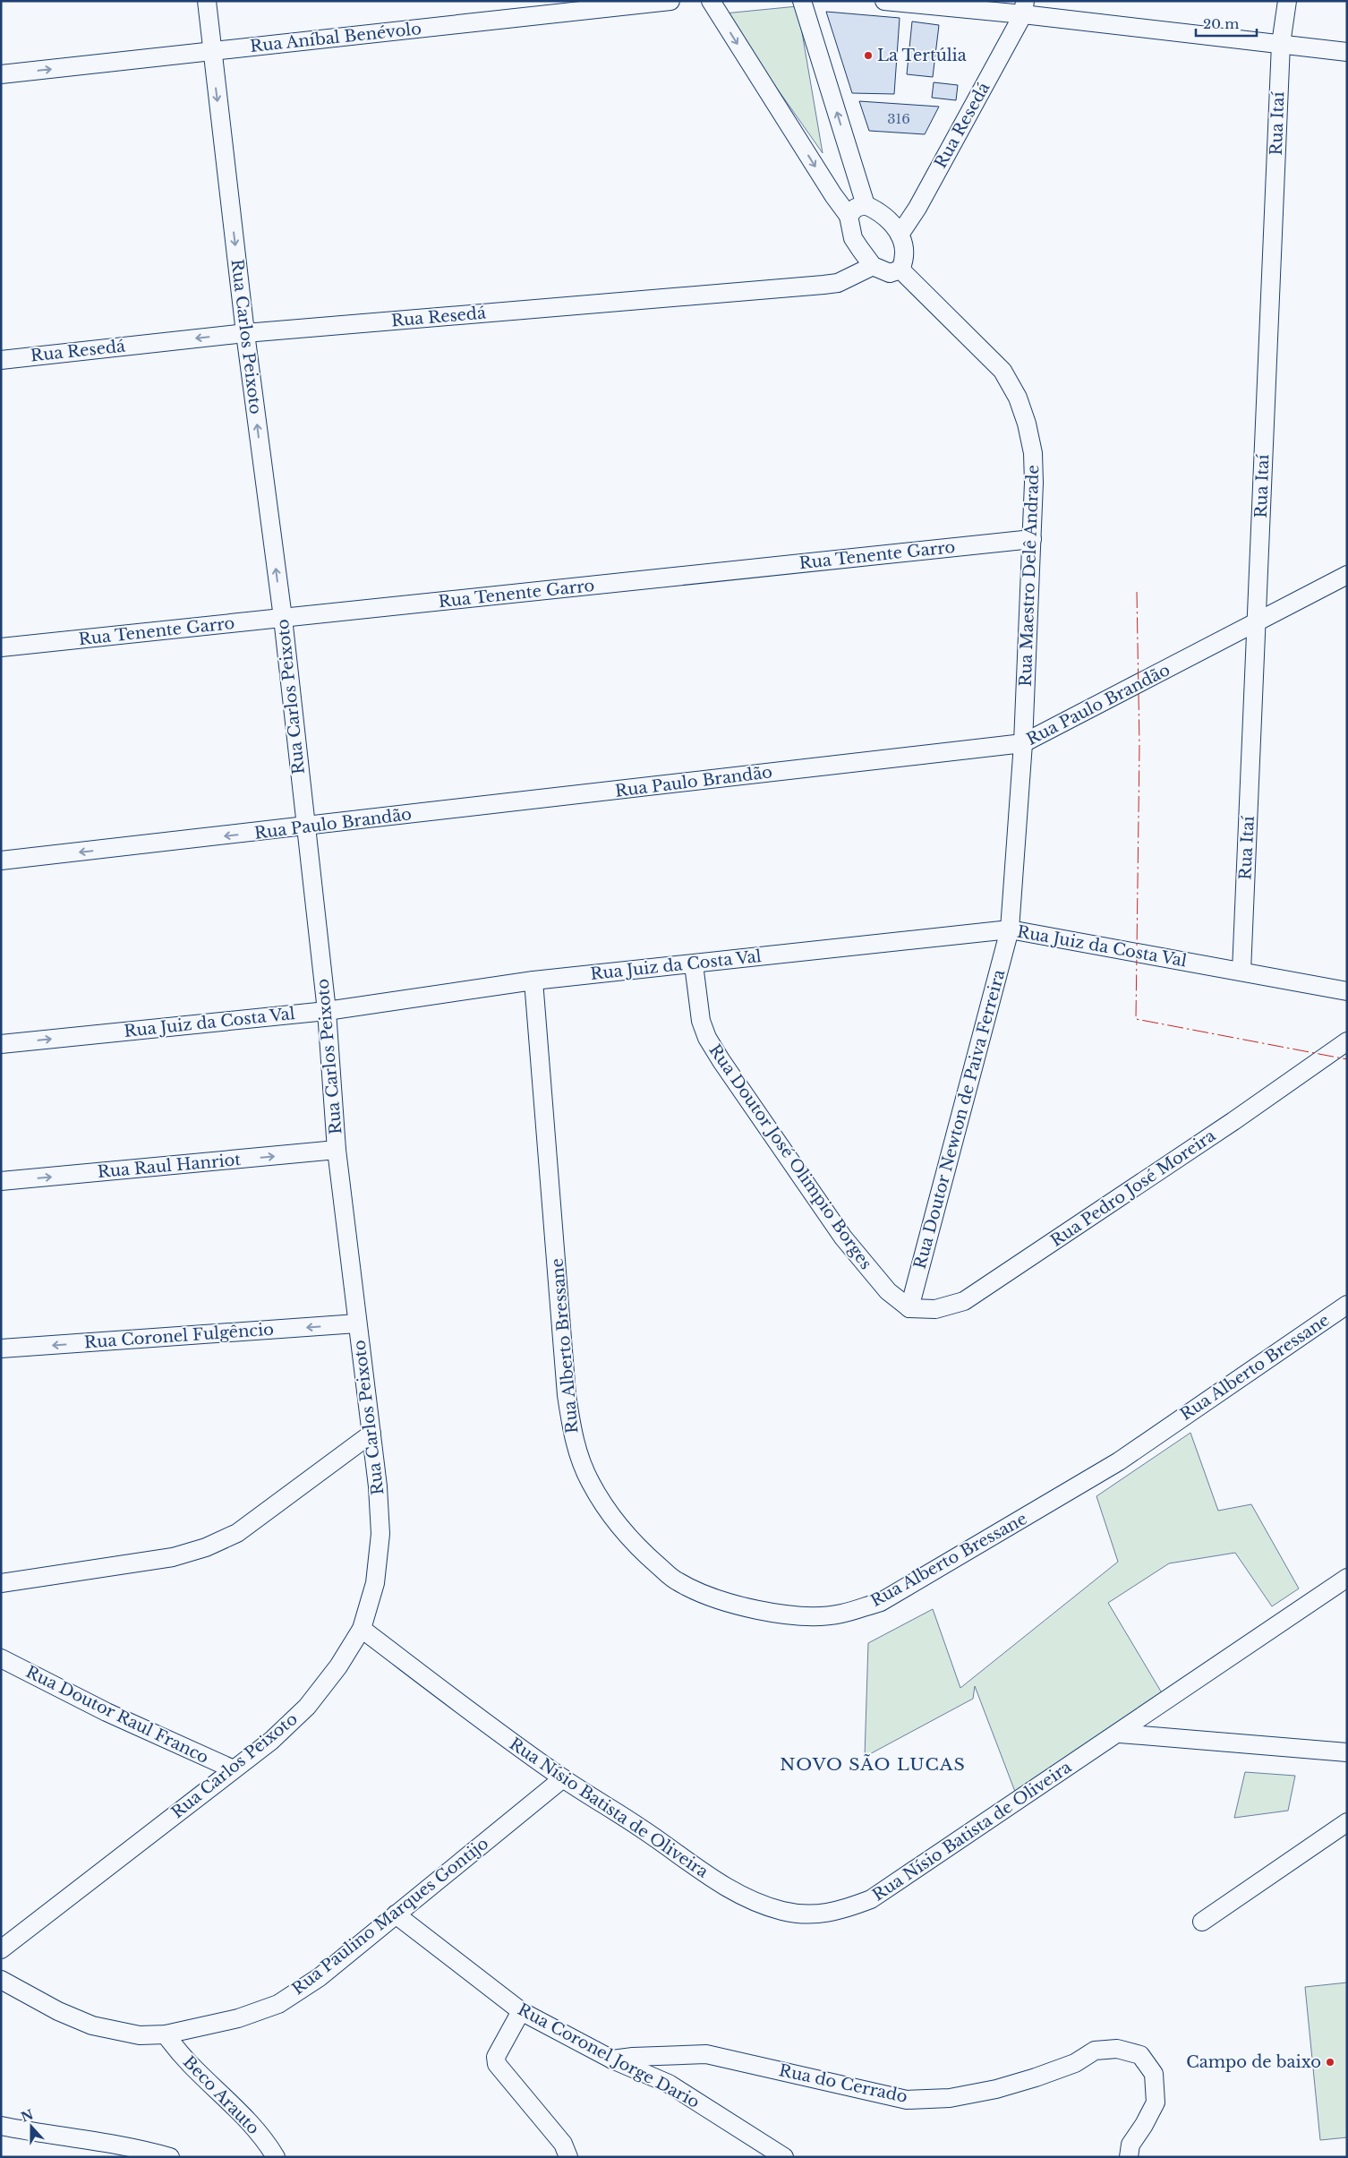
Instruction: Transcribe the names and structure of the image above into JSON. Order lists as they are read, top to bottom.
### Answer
{
  "streets": {
    "street": [
      "Rua Aníbal Benévolo",
      "Rua Itaí",
      "Rua Resedá",
      "Rua Carlos Peixoto",
      "Rua Tenente Garro",
      "Rua Maestro Delê Andrade",
      "Rua Paulo Brandão",
      "Rua Juiz da Costa Val",
      "Rua Doutor Newton de Paiva Ferreira",
      "Rua Doutor José Olimpio Borges",
      "Rua Raul Hanriot",
      "Rua Pedro José Moreira",
      "Rua Coronel Fulgêncio",
      "Rua Alberto Bressane",
      "Rua Doutor Raul Franco",
      "Rua Nísio Batista de Oliveira",
      "Rua Paulino Marques Gontijo",
      "Rua Coronel Jorge Dario",
      "Rua do Cerrado",
      "Beco Arauto"
    ]
  },
  "crossings": [
    ["Rua Aníbal Benévolo", "Rua Carlos Peixoto"],
    ["Rua Itaí", "Rua Paulo Brandão"],
    ["Rua Itaí", "Rua Juiz da Costa Val"],
    ["Rua Resedá", "Rua Carlos Peixoto"],
    ["Rua Carlos Peixoto", "Rua Tenente Garro"],
    ["Rua Carlos Peixoto", "Rua Paulo Brandão"],
    ["Rua Carlos Peixoto", "Rua Juiz da Costa Val"],
    ["Rua Carlos Peixoto", "Rua Raul Hanriot"],
    ["Rua Carlos Peixoto", "Rua Coronel Fulgêncio"],
    ["Rua Carlos Peixoto", "Rua Doutor Raul Franco"],
    ["Rua Carlos Peixoto", "Rua Nísio Batista de Oliveira"],
    ["Rua Tenente Garro", "Rua Maestro Delê Andrade"],
    ["Rua Maestro Delê Andrade", "Rua Paulo Brandão"],
    ["Rua Maestro Delê Andrade", "Rua Juiz da Costa Val"],
    ["Rua Maestro Delê Andrade", "Rua Doutor Newton de Paiva Ferreira"],
    ["Rua Juiz da Costa Val", "Rua Doutor Newton de Paiva Ferreira"],
    ["Rua Juiz da Costa Val", "Rua Doutor José Olimpio Borges"],
    ["Rua Juiz da Costa Val", "Rua Alberto Bressane"],
    ["Rua Doutor Newton de Paiva Ferreira", "Rua Doutor José Olimpio Borges"],
    ["Rua Doutor Newton de Paiva Ferreira", "Rua Pedro José Moreira"],
    ["Rua Doutor José Olimpio Borges", "Rua Pedro José Moreira"],
    ["Rua Nísio Batista de Oliveira", "Rua Paulino Marques Gontijo"],
    ["Rua Paulino Marques Gontijo", "Rua Coronel Jorge Dario"],
    ["Rua Paulino Marques Gontijo", "Beco Arauto"],
    ["Rua Coronel Jorge Dario", "Rua do Cerrado"]
  ],
  "one_way": ["Rua Raul Hanriot", "Rua Coronel Fulgêncio"],
  "districts": ["NOVO SÃO LUCAS"],
  "places": ["La Tertúlia", "Campo de baixo"],
  "house_numbers": ["316"],
  "scale_bar": "20 m",
  "north": "top"
}
